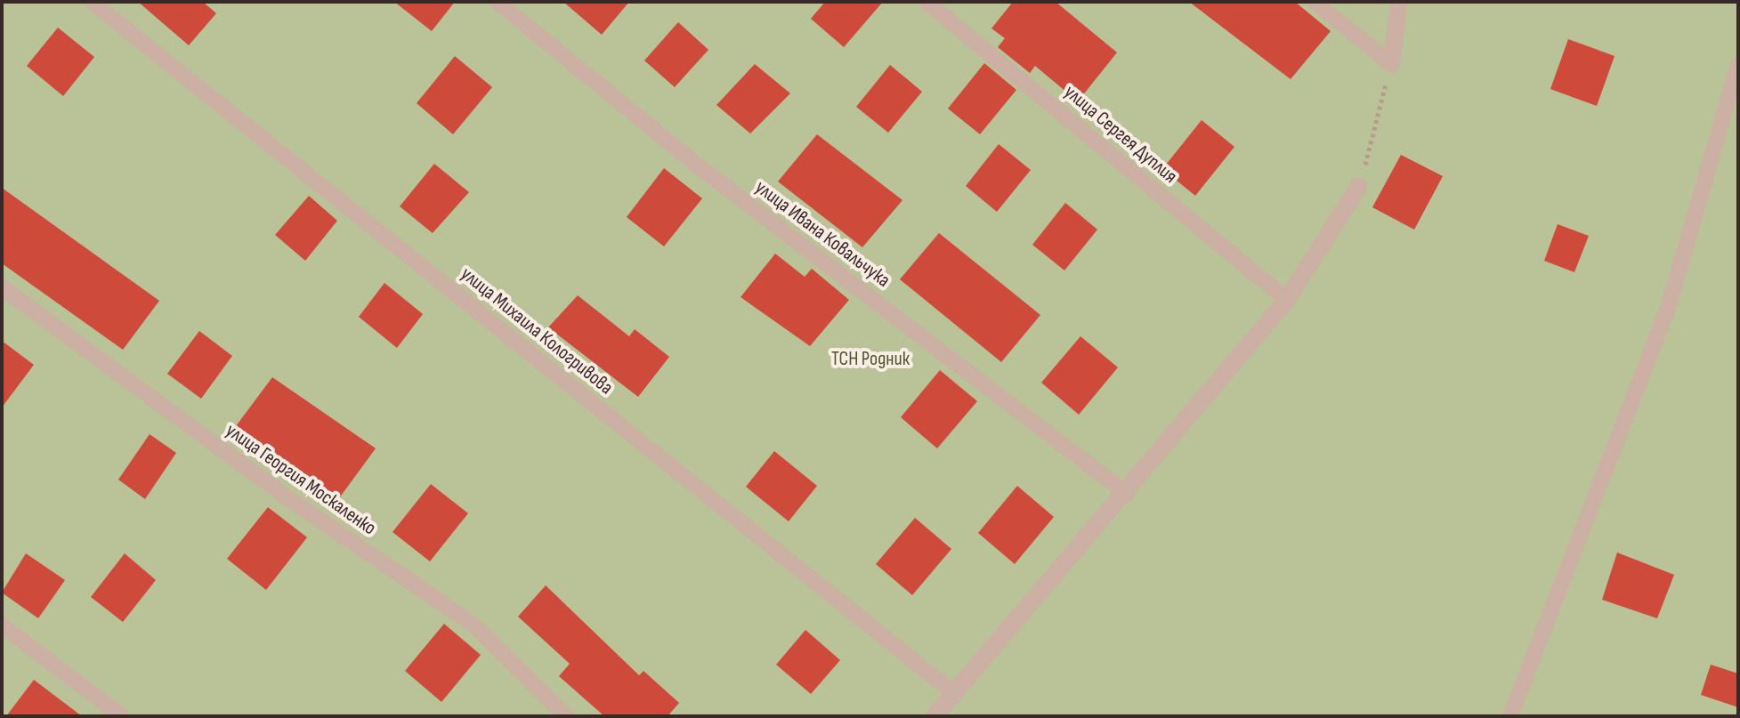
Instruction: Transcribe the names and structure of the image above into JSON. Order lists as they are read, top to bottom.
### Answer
{
  "streets": {
    "lane": [
      "улица Сергея Дуплия",
      "улица Ивана Ковальчука",
      "улица Михаила Кологривова",
      "улица Георгия Москаленко"
    ]
  },
  "parks": ["ТСН Родник"]
}
